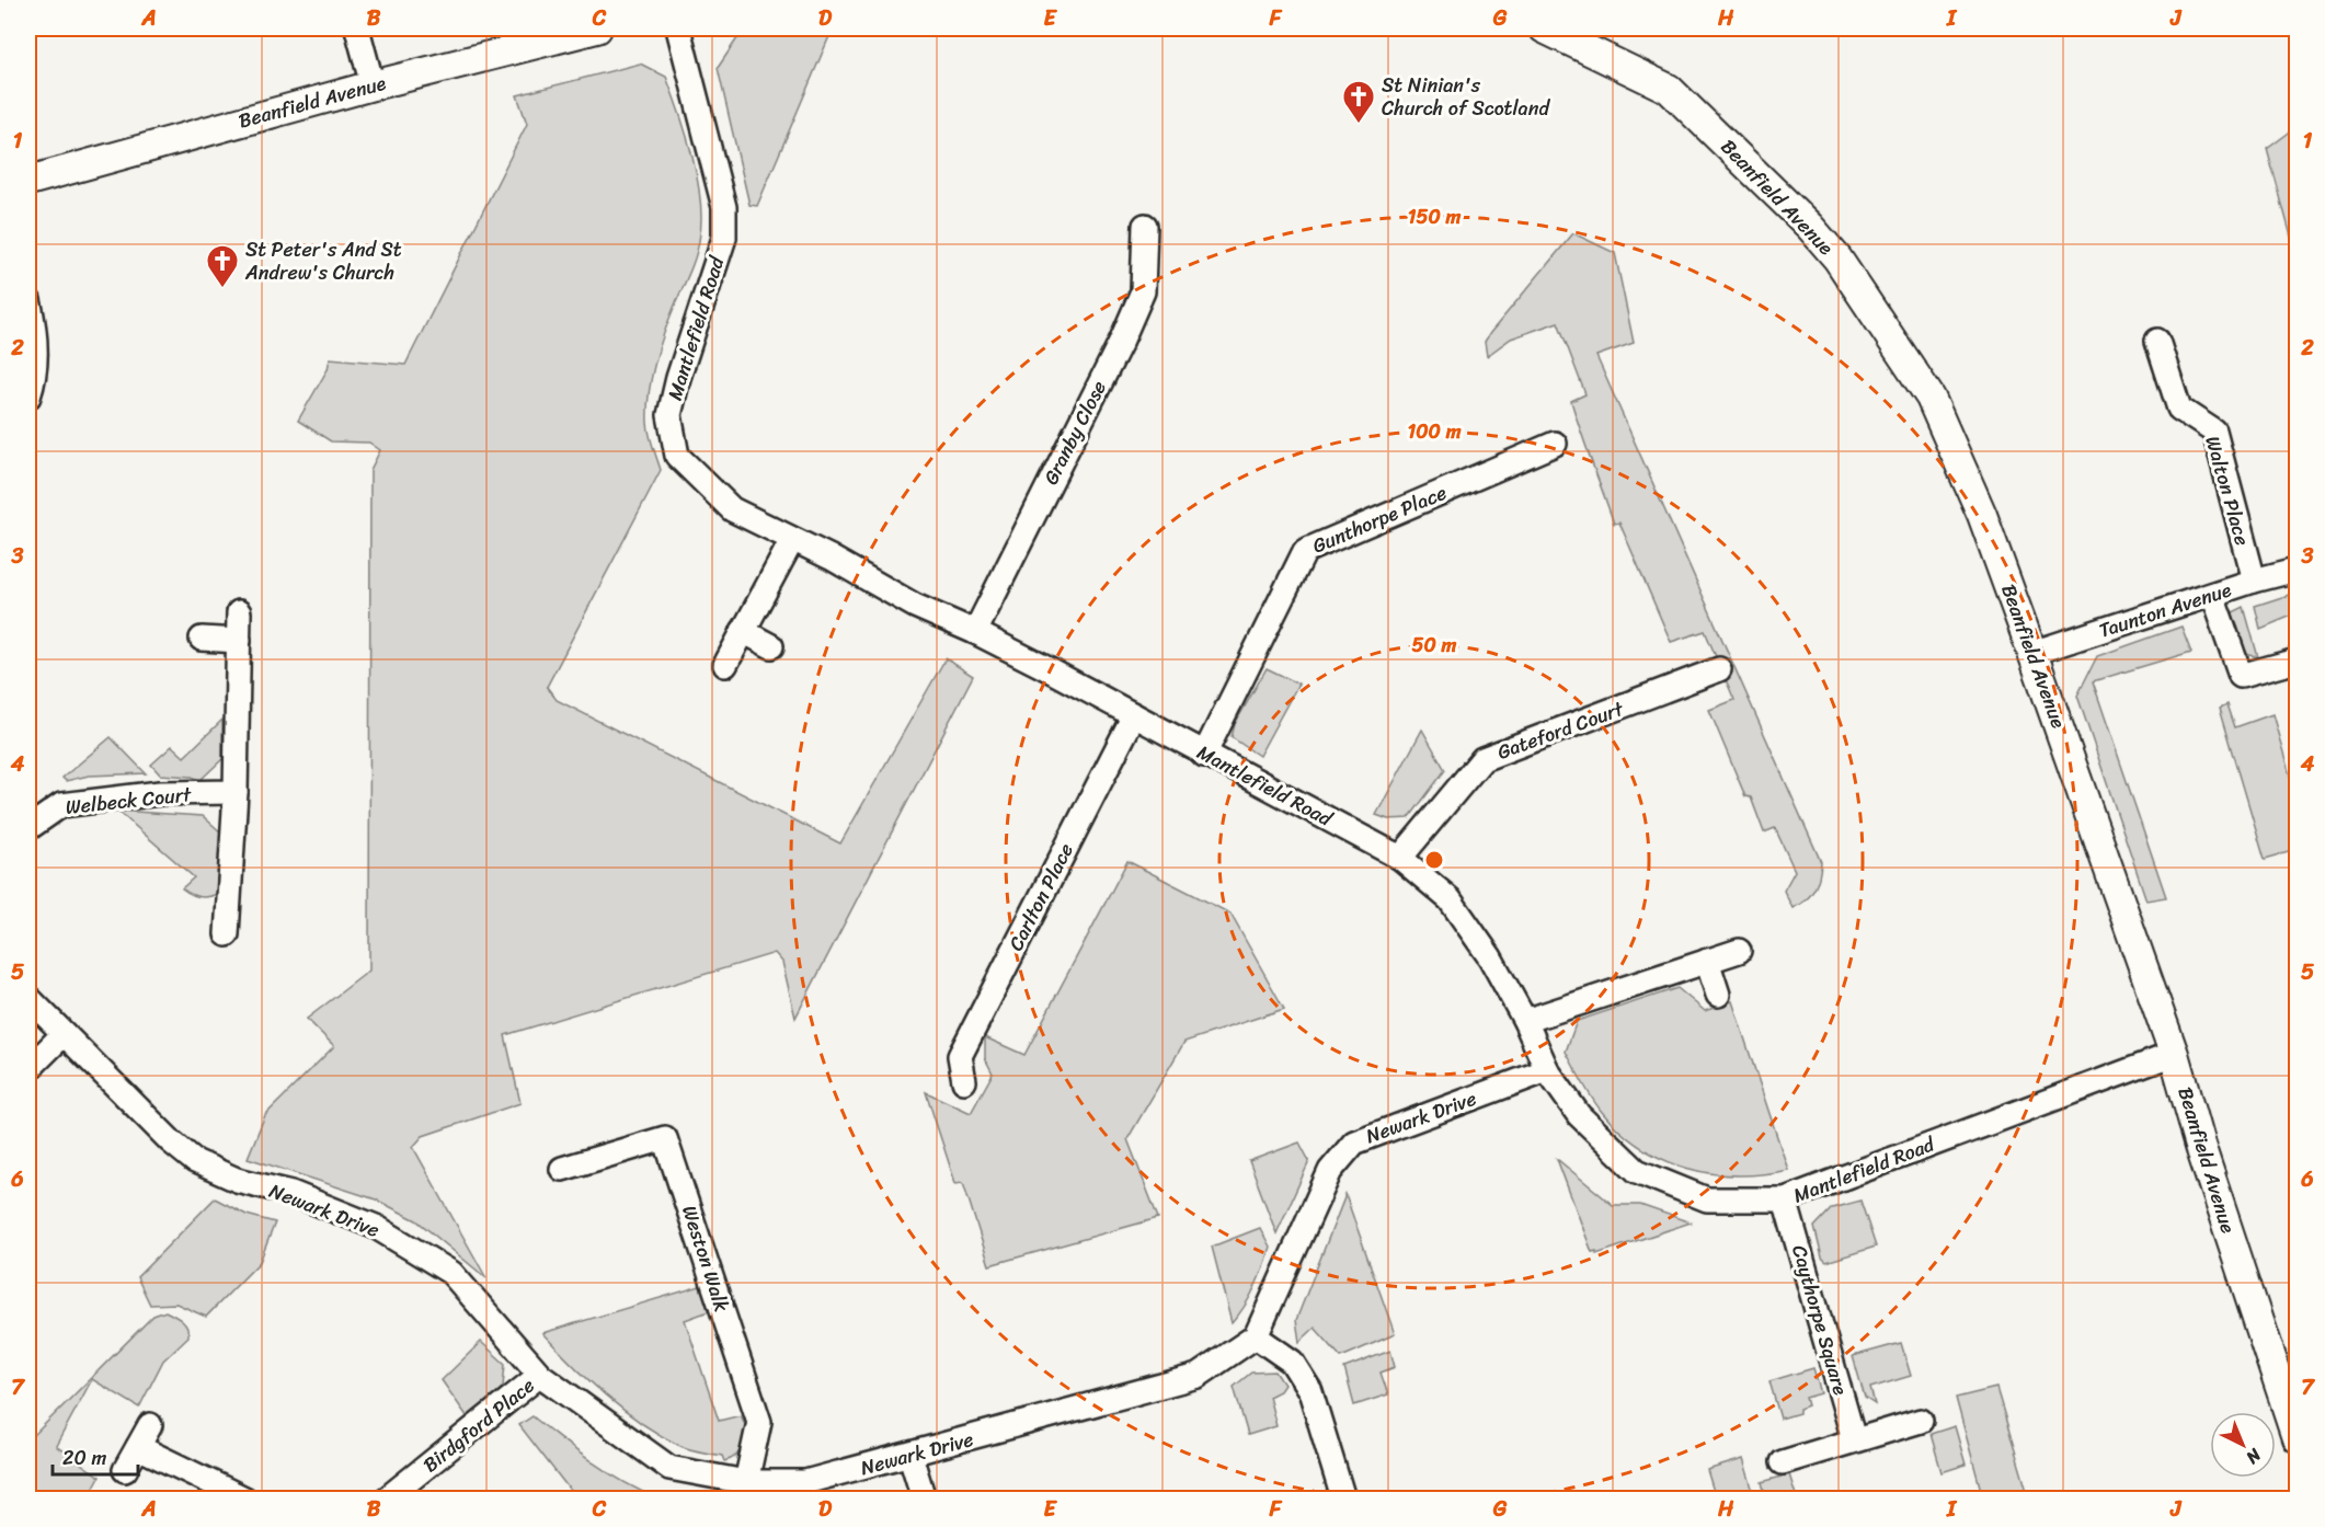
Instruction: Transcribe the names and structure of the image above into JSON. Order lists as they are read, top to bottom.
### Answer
{
  "streets": {
    "street": [
      "Beanfield Avenue",
      "Mantlefield Road",
      "Granby Close",
      "Walton Place",
      "Gunthorpe Place",
      "Taunton Avenue",
      "Gateford Court",
      "Welbeck Court",
      "Carlton Place",
      "Newark Drive",
      "Weston Walk",
      "Caythorpe Square",
      "Birdgford Place"
    ]
  },
  "crossings": [
    ["Beanfield Avenue", "Mantlefield Road"],
    ["Beanfield Avenue", "Taunton Avenue"],
    ["Mantlefield Road", "Granby Close"],
    ["Mantlefield Road", "Gunthorpe Place"],
    ["Mantlefield Road", "Gateford Court"],
    ["Mantlefield Road", "Carlton Place"],
    ["Mantlefield Road", "Newark Drive"],
    ["Mantlefield Road", "Caythorpe Square"],
    ["Walton Place", "Taunton Avenue"],
    ["Newark Drive", "Weston Walk"],
    ["Newark Drive", "Birdgford Place"]
  ],
  "places": {
    "church": ["St Ninian's Church of Scotland", "St Peter's And St Andrew's Church"]
  },
  "scale_bar": "20 m",
  "north": "bottom right",
  "grid": {
    "columns": [
      "A",
      "B",
      "C",
      "D",
      "E",
      "F",
      "G",
      "H",
      "I",
      "J"
    ],
    "rows": [
      "1",
      "2",
      "3",
      "4",
      "5",
      "6",
      "7"
    ]
  },
  "rings": ["150 m", "100 m", "50 m"]
}
